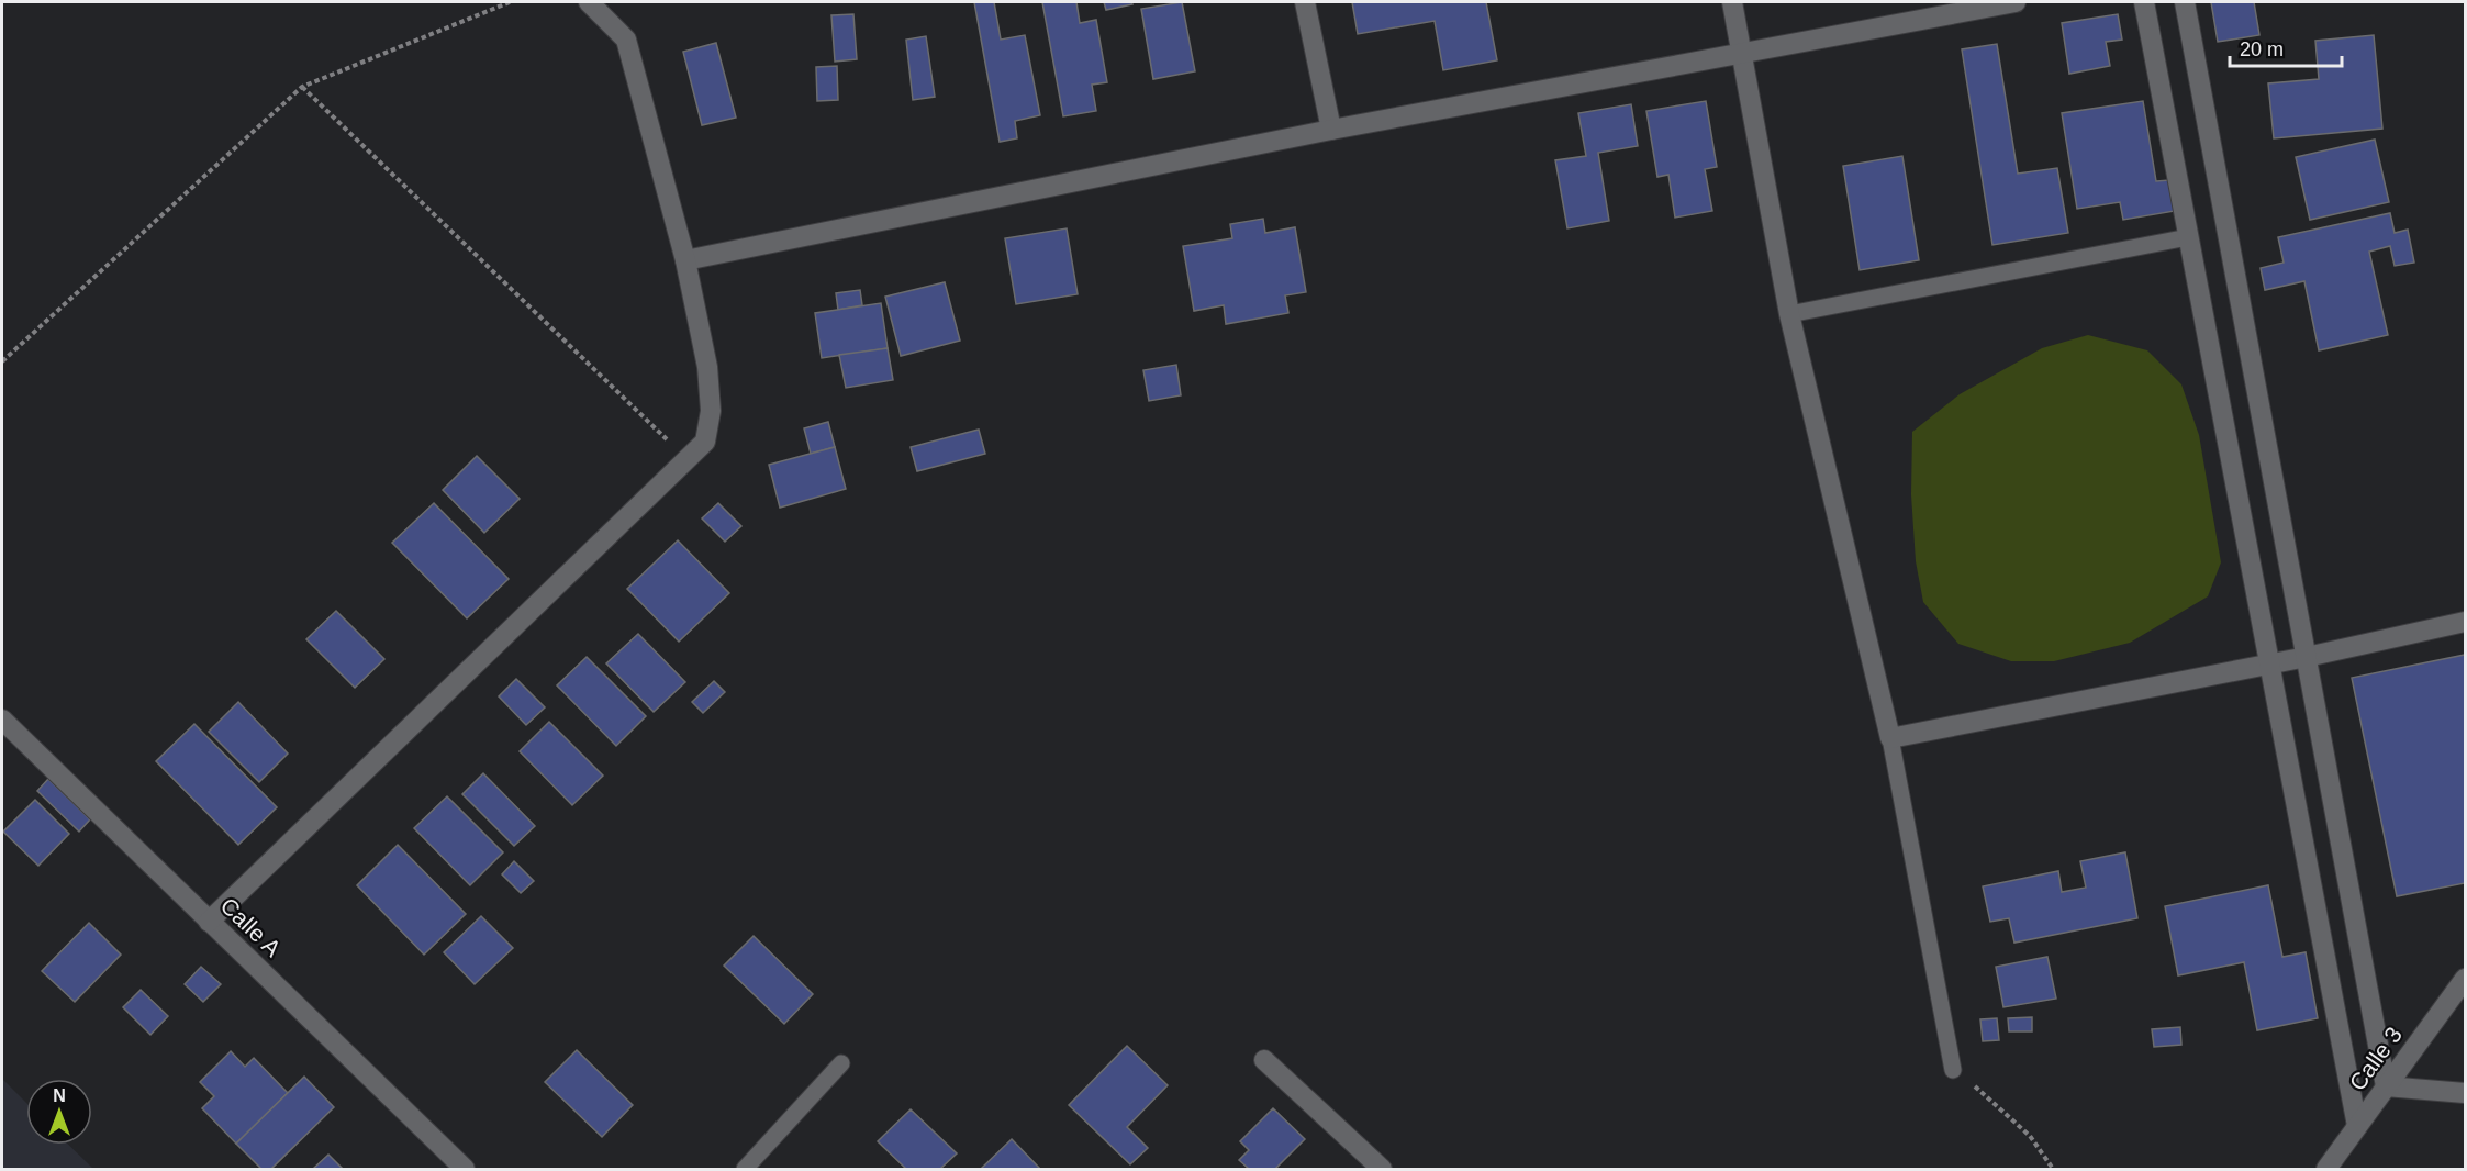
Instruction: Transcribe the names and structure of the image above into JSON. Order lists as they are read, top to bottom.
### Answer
{
  "streets": {
    "street": ["Calle A", "Calle 3"]
  },
  "scale_bar": "20 m",
  "north": "top"
}
